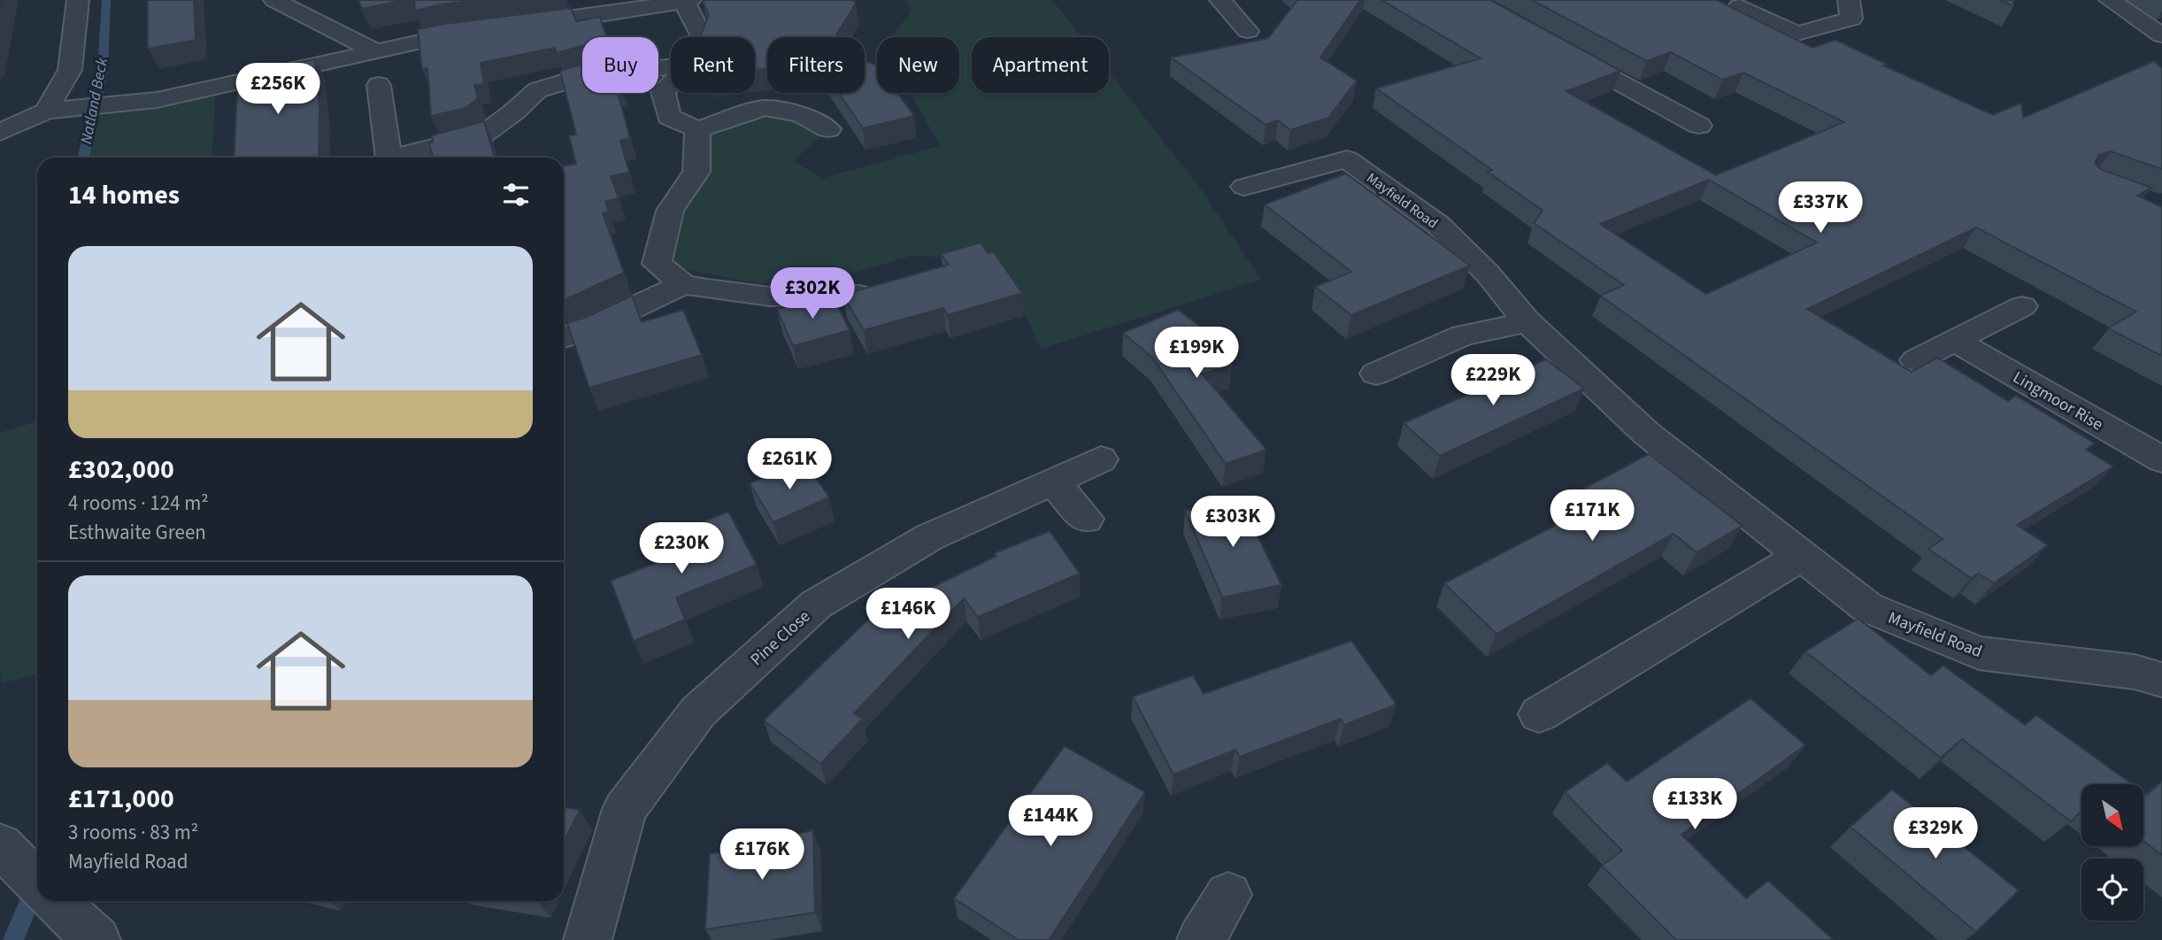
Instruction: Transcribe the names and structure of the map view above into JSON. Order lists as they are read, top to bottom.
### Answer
{
  "streets": {
    "street": ["Mayfield Road", "Lingmoor Rise", "Pine Close"]
  },
  "water": ["Natland Beck"],
  "north": "bottom right",
  "page": {
    "chip": [
      "Buy",
      "Rent",
      "Filters",
      "New",
      "Apartment"
    ],
    "price": [
      "£256K",
      "£337K",
      "£302K",
      "£199K",
      "£229K",
      "£261K",
      "£171K",
      "£303K",
      "£230K",
      "£146K",
      "£133K",
      "£144K",
      "£329K",
      "£176K"
    ],
    "heading": "14 homes",
    "list": [
      {
        "name": "£302,000",
        "note": "4 rooms · 124 m² · Esthwaite Green"
      },
      {
        "name": "£171,000",
        "note": "3 rooms · 83 m² · Mayfield Road"
      }
    ]
  }
}
